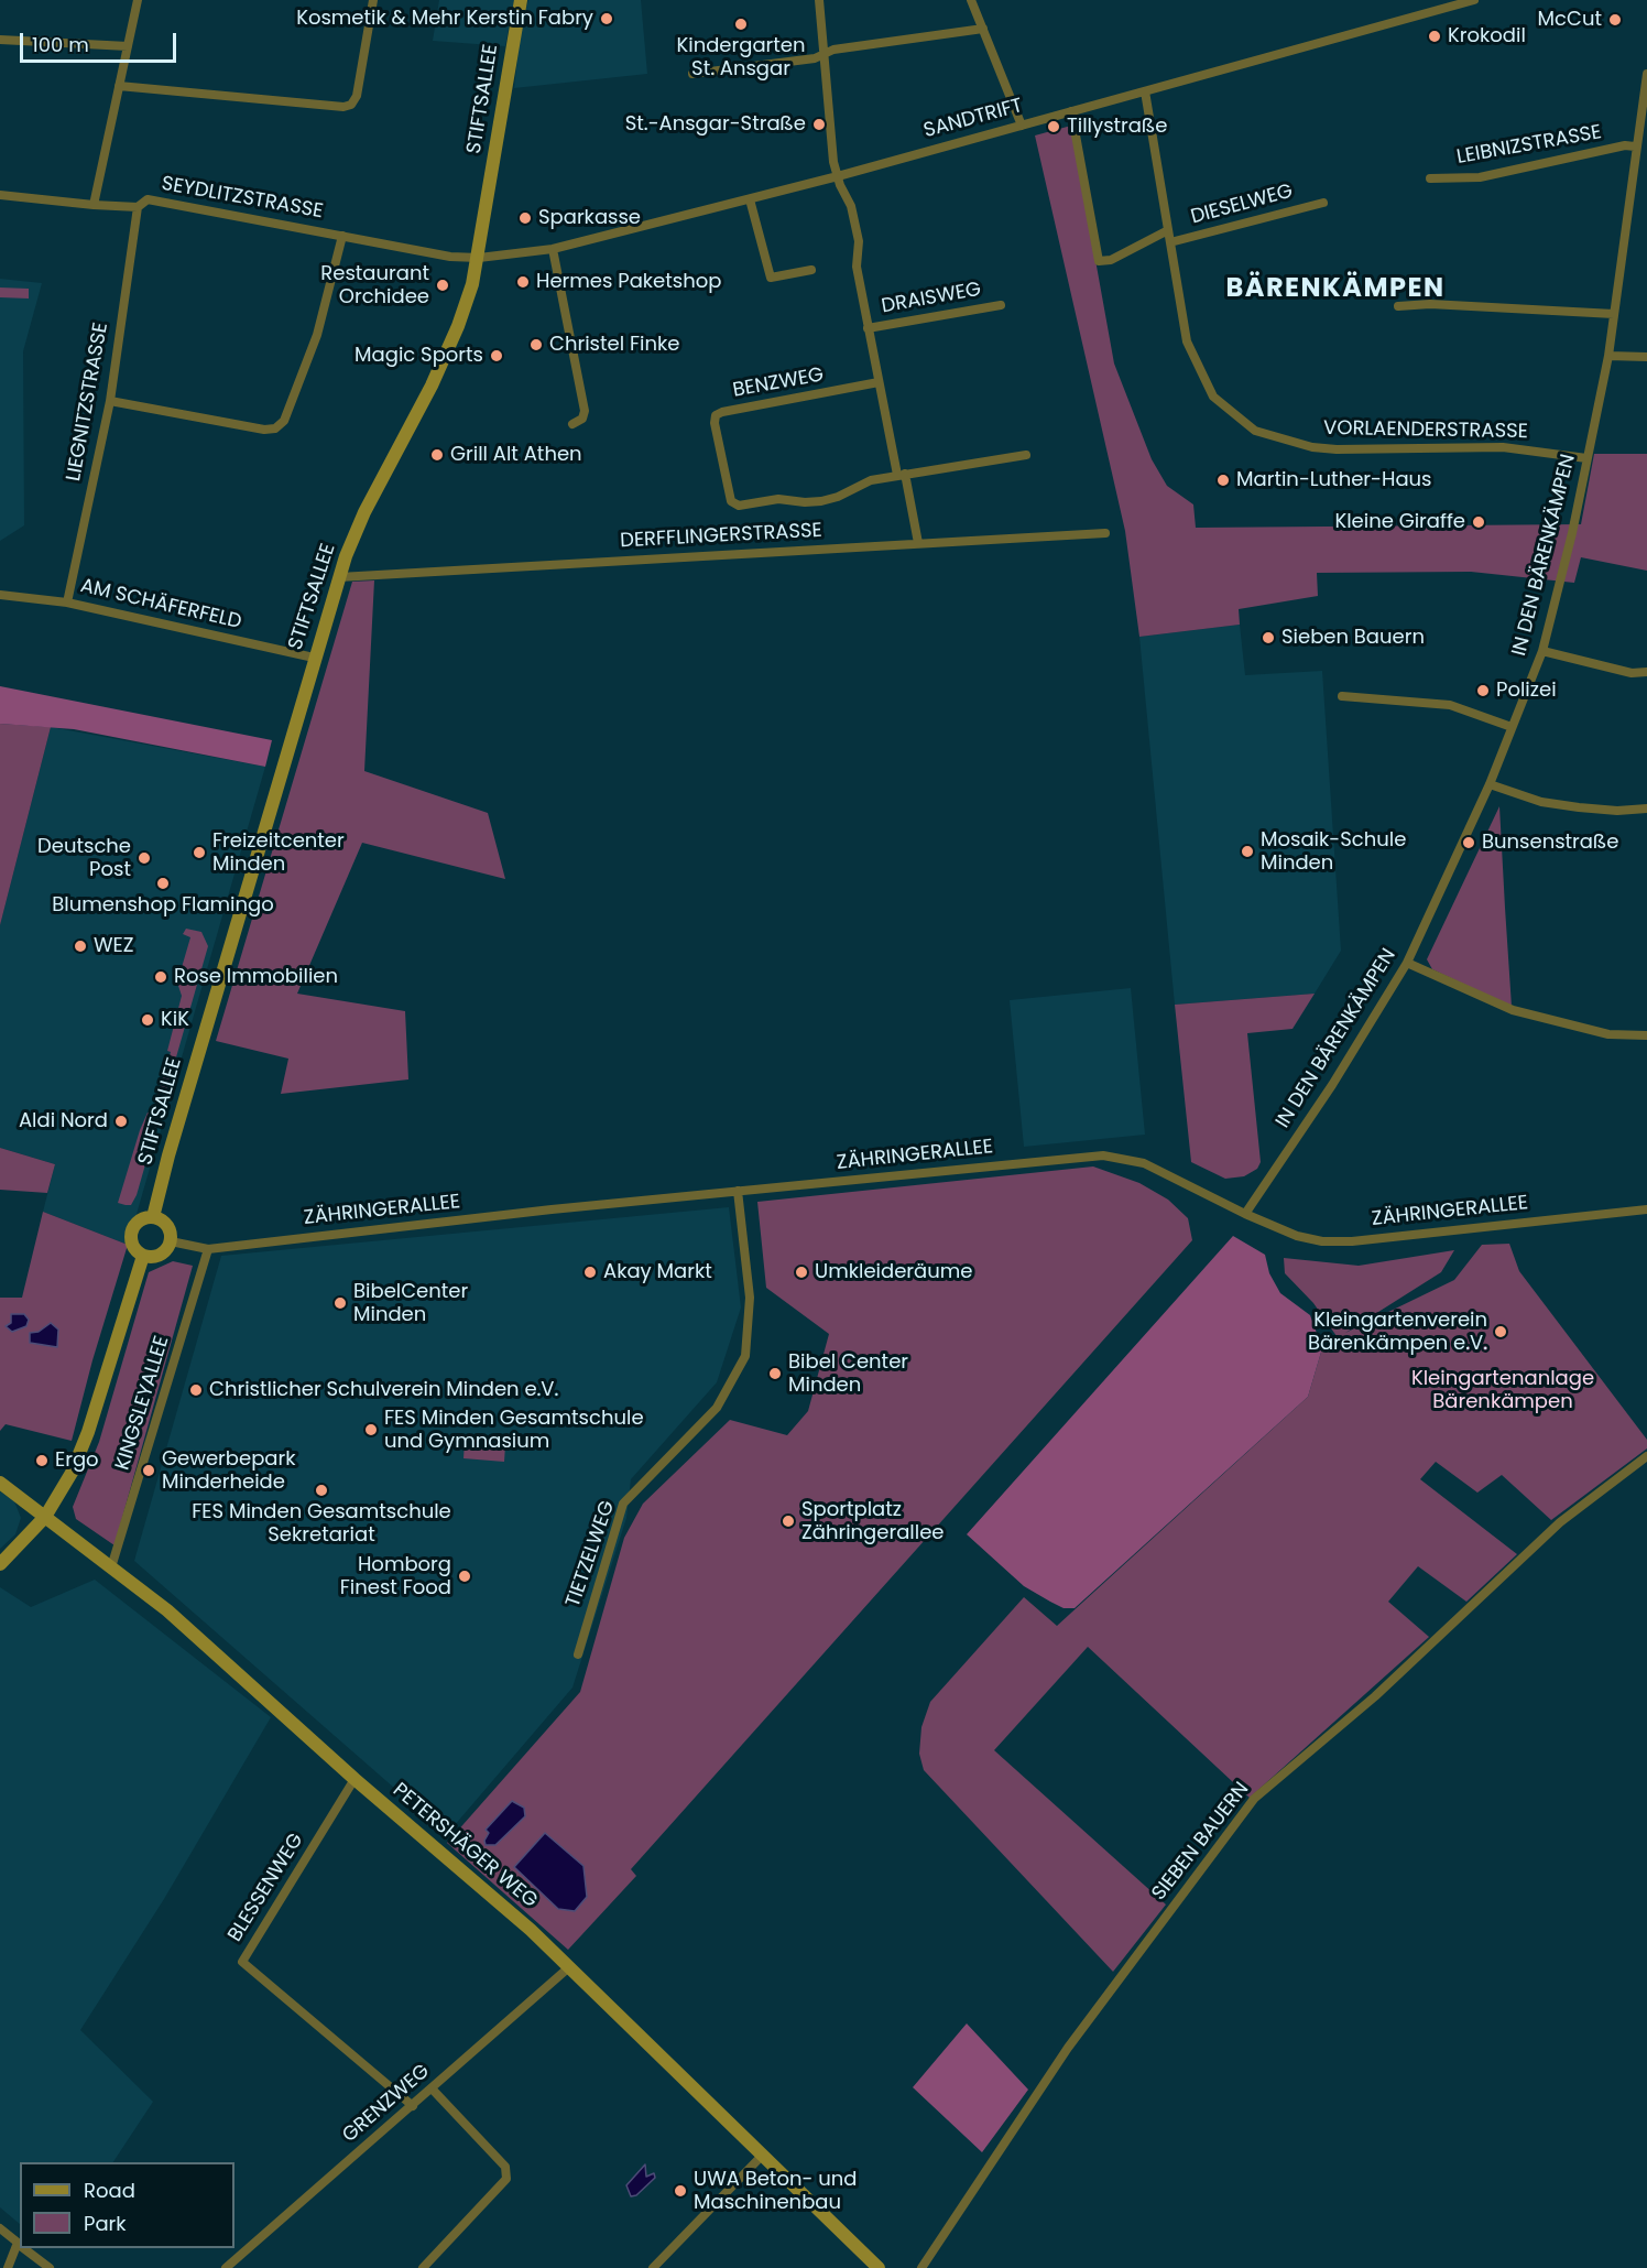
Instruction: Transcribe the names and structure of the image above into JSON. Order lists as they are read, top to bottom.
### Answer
{
  "streets": {
    "main road": ["STIFTSALLEE", "PETERSHÄGER WEG"],
    "street": [
      "SANDTRIFT",
      "LEIBNIZSTRASSE",
      "SEYDLITZSTRASSE",
      "DIESELWEG",
      "DRAISWEG",
      "BENZWEG",
      "LIEGNITZSTRASSE",
      "VORLAENDERSTRASSE",
      "DERFFLINGERSTRASSE",
      "IN DEN BÄRENKÄMPEN",
      "AM SCHÄFERFELD",
      "ZÄHRINGERALLEE",
      "KINGSLEYALLEE",
      "TIETZELWEG",
      "SIEBEN BAUERN",
      "BLESSENWEG",
      "GRENZWEG"
    ]
  },
  "crossings": [
    ["STIFTSALLEE", "SANDTRIFT"],
    ["STIFTSALLEE", "SEYDLITZSTRASSE"],
    ["STIFTSALLEE", "DERFFLINGERSTRASSE"],
    ["STIFTSALLEE", "AM SCHÄFERFELD"],
    ["STIFTSALLEE", "ZÄHRINGERALLEE"],
    ["SANDTRIFT", "SEYDLITZSTRASSE"],
    ["SANDTRIFT", "VORLAENDERSTRASSE"],
    ["LEIBNIZSTRASSE", "IN DEN BÄRENKÄMPEN"],
    ["SEYDLITZSTRASSE", "LIEGNITZSTRASSE"],
    ["DIESELWEG", "VORLAENDERSTRASSE"],
    ["LIEGNITZSTRASSE", "AM SCHÄFERFELD"],
    ["VORLAENDERSTRASSE", "IN DEN BÄRENKÄMPEN"],
    ["IN DEN BÄRENKÄMPEN", "ZÄHRINGERALLEE"],
    ["ZÄHRINGERALLEE", "KINGSLEYALLEE"],
    ["ZÄHRINGERALLEE", "TIETZELWEG"],
    ["KINGSLEYALLEE", "PETERSHÄGER WEG"],
    ["PETERSHÄGER WEG", "BLESSENWEG"],
    ["PETERSHÄGER WEG", "GRENZWEG"],
    ["BLESSENWEG", "GRENZWEG"]
  ],
  "districts": ["BÄRENKÄMPEN"],
  "parks": ["Kleingartenanlage Bärenkämpen"],
  "places": [
    "Kosmetik & Mehr Kerstin Fabry",
    "McCut",
    "Kindergarten St. Ansgar",
    "Krokodil",
    "St.-Ansgar-Straße",
    "Tillystraße",
    "Sparkasse",
    "Hermes Paketshop",
    "Restaurant Orchidee",
    "Christel Finke",
    "Magic Sports",
    "Grill Alt Athen",
    "Martin-Luther-Haus",
    "Kleine Giraffe",
    "Sieben Bauern",
    "Polizei",
    "Bunsenstraße",
    "Mosaik-Schule Minden",
    "Freizeitcenter Minden",
    "Deutsche Post",
    "Blumenshop Flamingo",
    "WEZ",
    "Rose Immobilien",
    "KiK",
    "Aldi Nord",
    "Akay Markt",
    "Umkleideräume",
    "BibelCenter Minden",
    "Kleingartenverein Bärenkämpen e.V.",
    "Bibel Center Minden",
    "Christlicher Schulverein Minden e.V.",
    "FES Minden Gesamtschule und Gymnasium",
    "Ergo",
    "Gewerbepark Minderheide",
    "FES Minden Gesamtschule Sekretariat",
    "Sportplatz Zähringerallee",
    "Homborg Finest Food",
    "UWA Beton- und Maschinenbau"
  ],
  "legend": ["Road", "Park"],
  "scale_bar": "100 m"
}
